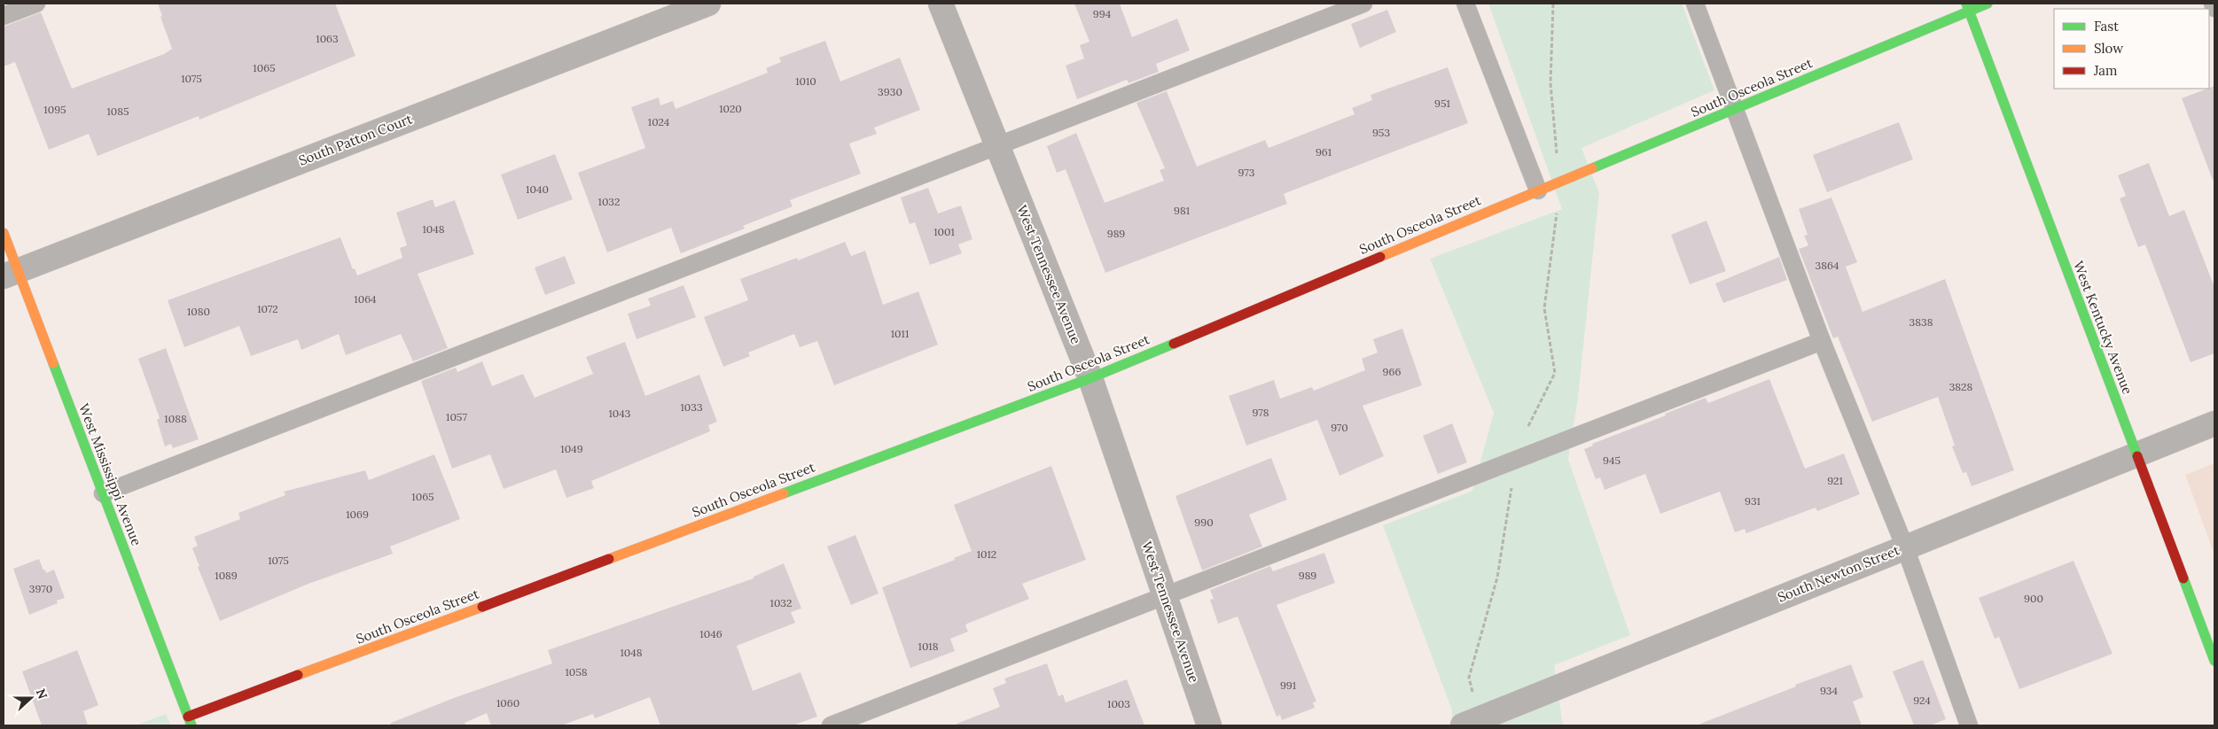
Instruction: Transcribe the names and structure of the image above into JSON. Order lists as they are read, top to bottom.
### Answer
{
  "streets": {
    "street": [
      "South Osceola Street",
      "South Patton Court",
      "West Tennessee Avenue",
      "West Kentucky Avenue",
      "West Mississippi Avenue",
      "South Newton Street"
    ]
  },
  "crossings": [
    ["South Osceola Street", "West Tennessee Avenue"],
    ["South Osceola Street", "West Kentucky Avenue"],
    ["South Osceola Street", "West Mississippi Avenue"],
    ["South Patton Court", "West Mississippi Avenue"],
    ["West Kentucky Avenue", "South Newton Street"]
  ],
  "house_numbers": [
    "994",
    "1063",
    "1065",
    "1075",
    "1010",
    "3930",
    "951",
    "1020",
    "1095",
    "1085",
    "1024",
    "953",
    "961",
    "973",
    "1040",
    "1032",
    "981",
    "1048",
    "1001",
    "989",
    "3864",
    "1064",
    "1072",
    "1080",
    "3838",
    "1011",
    "966",
    "3828",
    "1033",
    "978",
    "1043",
    "1057",
    "1088",
    "970",
    "1049",
    "945",
    "921",
    "1065",
    "931",
    "1069",
    "990",
    "1012",
    "1075",
    "1089",
    "989",
    "3970",
    "900",
    "1032",
    "1046",
    "1018",
    "1048",
    "1058",
    "991",
    "934",
    "924",
    "1060",
    "1003"
  ],
  "legend": ["Fast", "Slow", "Jam"],
  "north": "right"
}
